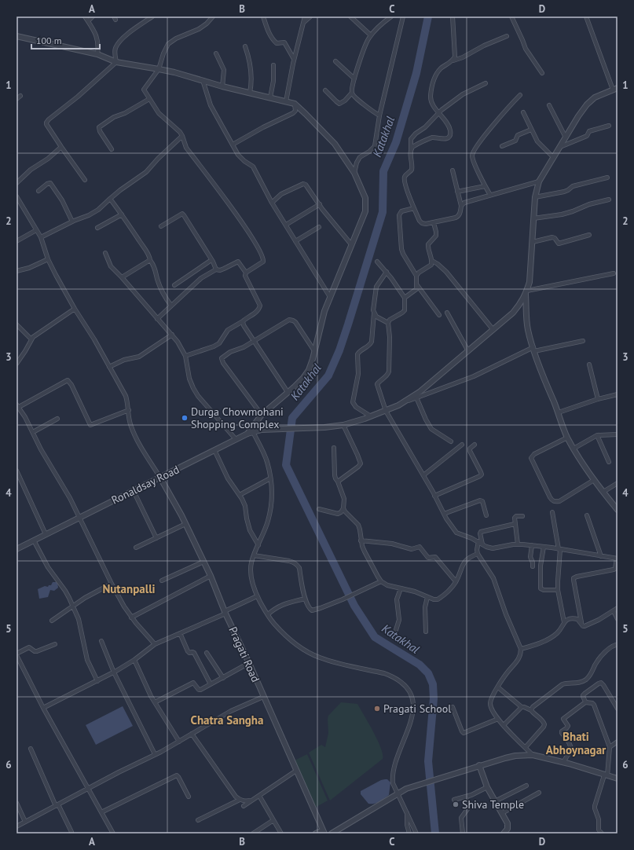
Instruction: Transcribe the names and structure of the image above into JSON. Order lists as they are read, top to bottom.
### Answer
{
  "streets": {
    "street": ["Ronaldsay Road", "Pragati Road"]
  },
  "crossings": [
    ["Ronaldsay Road", "Pragati Road"]
  ],
  "districts": ["Nutanpalli", "Chatra Sangha", "Bhati Abhoynagar"],
  "water": ["Katakhal"],
  "places": ["Durga Chowmohani Shopping Complex", "Pragati School", "Shiva Temple"],
  "scale_bar": "100 m",
  "grid": {
    "columns": [
      "A",
      "B",
      "C",
      "D"
    ],
    "rows": [
      "1",
      "2",
      "3",
      "4",
      "5",
      "6"
    ]
  }
}
